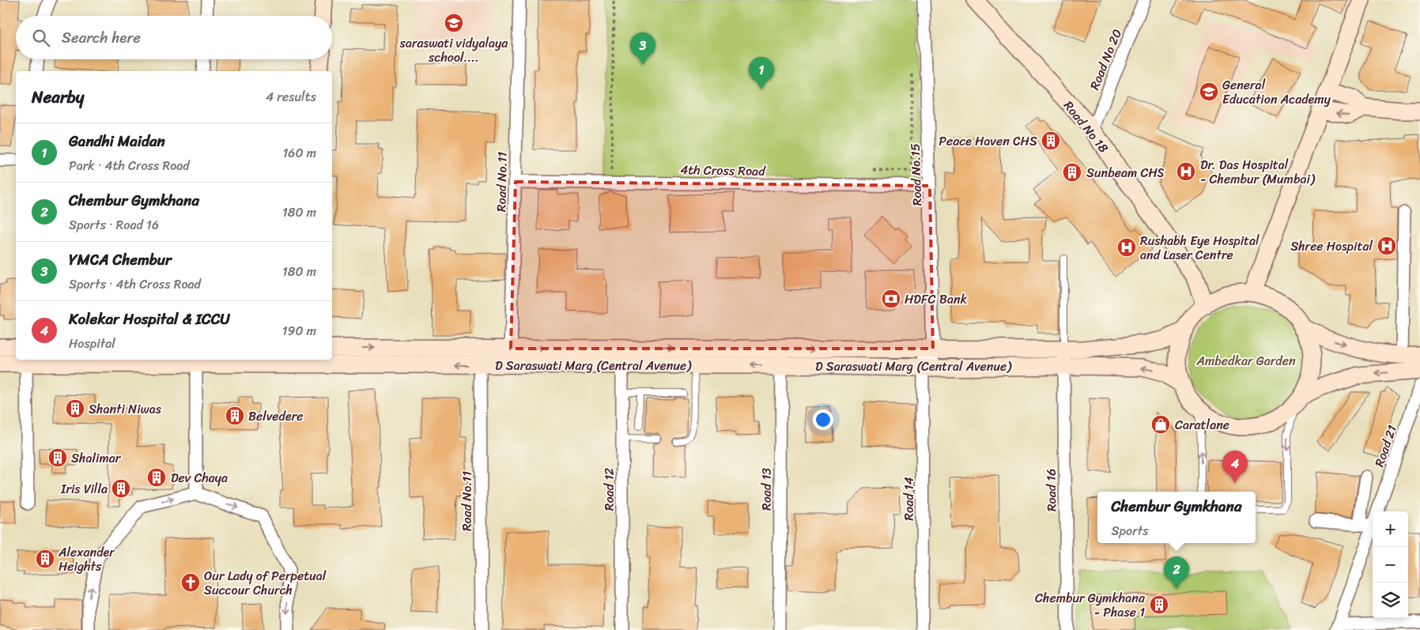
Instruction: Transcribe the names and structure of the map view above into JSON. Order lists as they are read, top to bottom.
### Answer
{
  "streets": {
    "main road": ["Road No 18", "D Saraswati Marg (Central Avenue)"],
    "street": [
      "Road No 20",
      "4th Cross Road",
      "Road No.15",
      "Road No.11",
      "Road 21",
      "Road 12",
      "Road 13",
      "Road 16",
      "Road 14"
    ]
  },
  "crossings": [
    ["Road No 20", "Road No 18"],
    ["Road No 18", "D Saraswati Marg (Central Avenue)"],
    ["4th Cross Road", "Road No.15"],
    ["4th Cross Road", "Road No.11"],
    ["Road No.15", "D Saraswati Marg (Central Avenue)"],
    ["Road No.15", "Road 14"],
    ["Road No.11", "D Saraswati Marg (Central Avenue)"],
    ["D Saraswati Marg (Central Avenue)", "Road 12"],
    ["D Saraswati Marg (Central Avenue)", "Road 13"],
    ["D Saraswati Marg (Central Avenue)", "Road 16"],
    ["D Saraswati Marg (Central Avenue)", "Road 14"]
  ],
  "parks": ["Ambedkar Garden"],
  "places": {
    "school or university": ["saraswati vidyalaya school....", "General Education Academy"],
    "building": [
      "Peace Haven CHS",
      "Sunbeam CHS",
      "Shanti Niwas",
      "Belvedere",
      "Shalimar",
      "Dev Chaya",
      "Iris Villa",
      "Alexander Heights",
      "Chembur Gymkhana - Phase 1"
    ],
    "hospital": ["Dr. Das Hospital - Chembur (Mumbai)", "Shree Hospital", "Rushabh Eye Hospital and Laser Centre"],
    "bank": ["HDFC Bank"],
    "shop": ["Caratlane"],
    "church": ["Our Lady of Perpetual Succour Church"]
  },
  "page": {
    "search": "Search here",
    "pins": [
      "3",
      "1",
      "4",
      "2"
    ],
    "heading": ["Nearby", "4 results"],
    "list": [
      {
        "mark": "1",
        "name": "Gandhi Maidan",
        "note": "Park · 4th Cross Road",
        "value": "160 m"
      },
      {
        "mark": "2",
        "name": "Chembur Gymkhana",
        "note": "Sports · Road 16",
        "value": "180 m"
      },
      {
        "mark": "3",
        "name": "YMCA Chembur",
        "note": "Sports · 4th Cross Road",
        "value": "180 m"
      },
      {
        "mark": "4",
        "name": "Kolekar Hospital & ICCU",
        "note": "Hospital",
        "value": "190 m"
      }
    ],
    "popup": ["Chembur Gymkhana", "Sports"],
    "map_buttons": ["+", "−"]
  }
}
